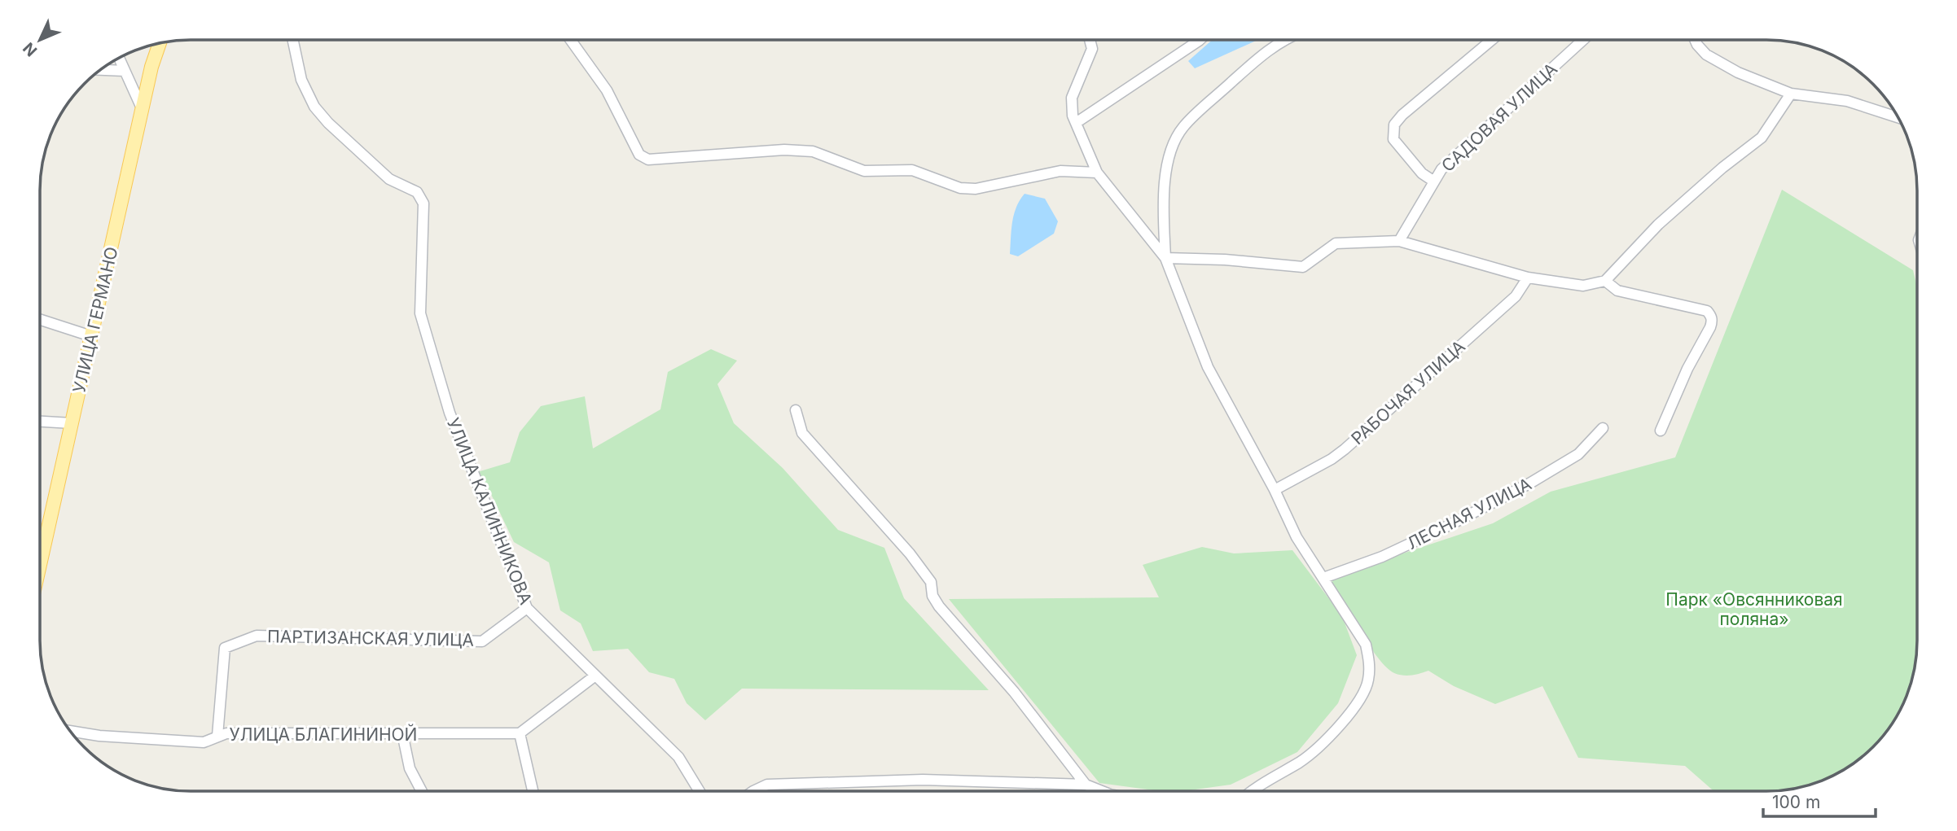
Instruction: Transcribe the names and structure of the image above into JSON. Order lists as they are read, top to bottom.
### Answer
{
  "streets": {
    "main road": ["УЛИЦА ГЕРМАНО"],
    "street": [
      "САДОВАЯ УЛИЦА",
      "РАБОЧАЯ УЛИЦА",
      "УЛИЦА КАЛИННИКОВА",
      "ЛЕСНАЯ УЛИЦА",
      "ПАРТИЗАНСКАЯ УЛИЦА",
      "УЛИЦА БЛАГИНИНОЙ"
    ]
  },
  "crossings": [
    ["УЛИЦА КАЛИННИКОВА", "ПАРТИЗАНСКАЯ УЛИЦА"],
    ["ПАРТИЗАНСКАЯ УЛИЦА", "УЛИЦА БЛАГИНИНОЙ"]
  ],
  "parks": ["Парк «Овсянниковая поляна»"],
  "scale_bar": "100 m",
  "north": "bottom left"
}
